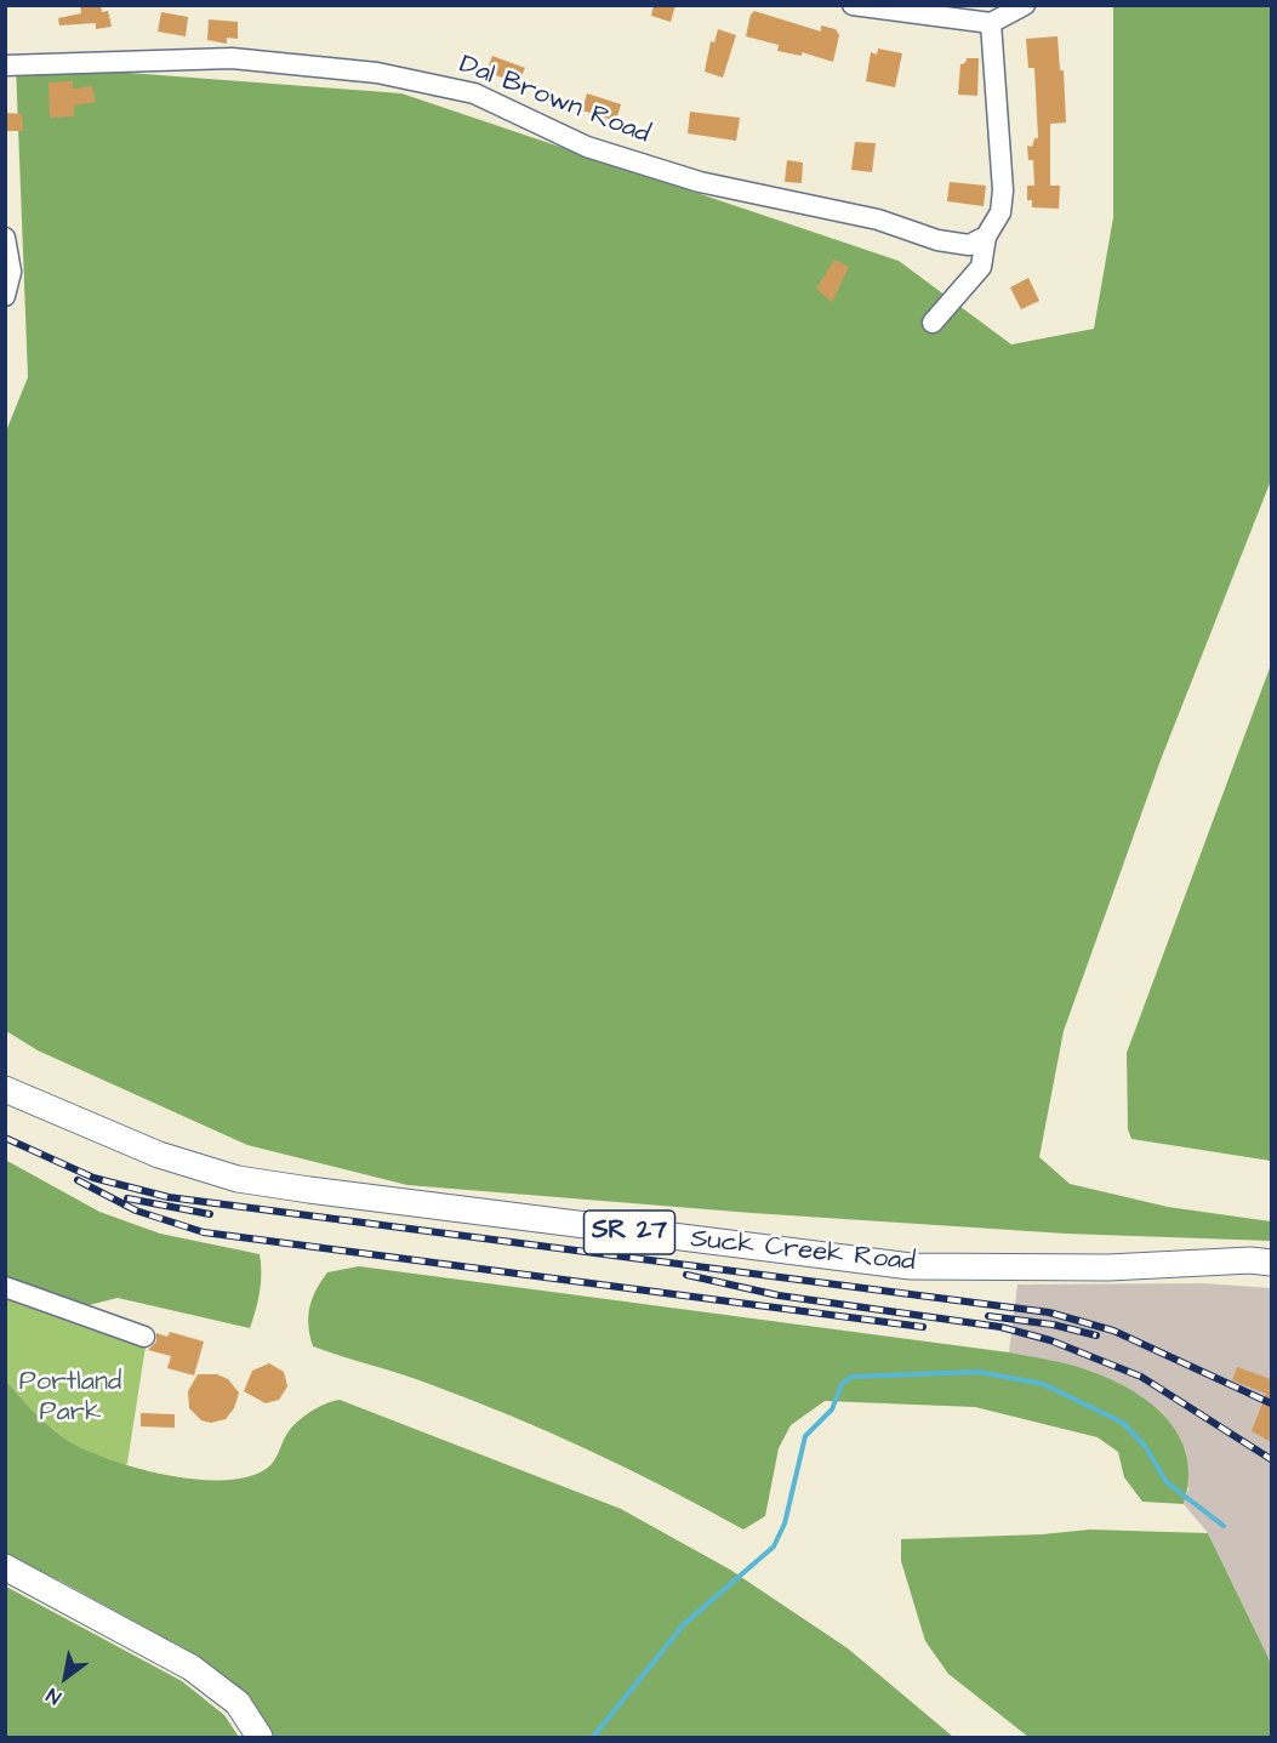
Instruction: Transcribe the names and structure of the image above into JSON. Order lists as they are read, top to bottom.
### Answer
{
  "streets": {
    "main road": ["SR 27", "Suck Creek Road"],
    "street": ["Dal Brown Road"]
  },
  "parks": ["Portland Park"],
  "north": "bottom left"
}
